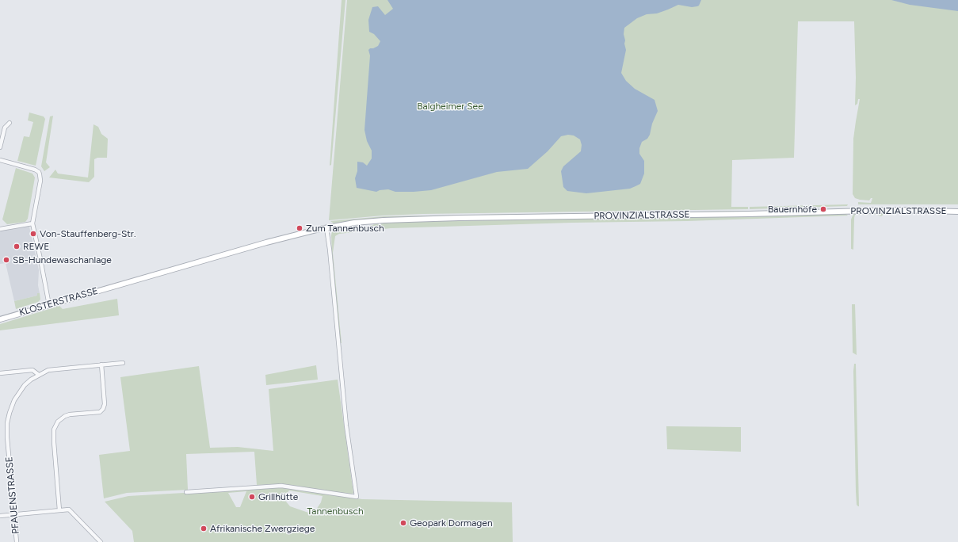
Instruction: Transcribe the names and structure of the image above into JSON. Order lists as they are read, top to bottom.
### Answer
{
  "streets": {
    "main road": ["PROVINZIALSTRASSE", "KLOSTERSTRASSE"],
    "street": ["PFAUENSTRASSE"]
  },
  "crossings": [
    ["PROVINZIALSTRASSE", "KLOSTERSTRASSE"]
  ],
  "parks": ["Balgheimer See", "Tannenbusch"],
  "places": [
    "Bauernhöfe",
    "Zum Tannenbusch",
    "Von-Stauffenberg-Str.",
    "REWE",
    "SB-Hundewaschanlage",
    "Grillhütte",
    "Geopark Dormagen",
    "Afrikanische Zwergziege"
  ]
}
